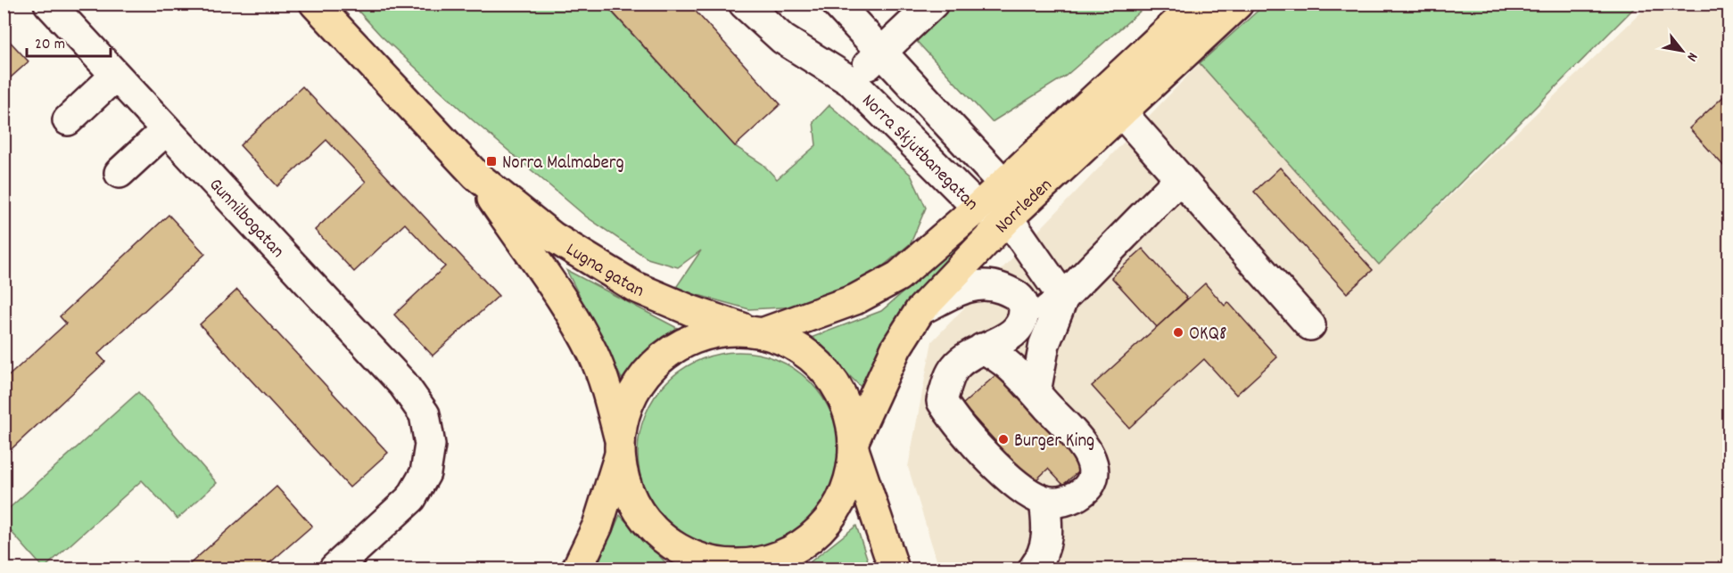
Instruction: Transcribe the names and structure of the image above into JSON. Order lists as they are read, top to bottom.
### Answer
{
  "streets": {
    "main road": ["Norrleden", "Lugna gatan"],
    "street": ["Norra Skjutbanegatan", "Gunnilbogatan"]
  },
  "crossings": [
    ["Norra Skjutbanegatan", "Norrleden"],
    ["Norrleden", "Lugna gatan"]
  ],
  "places": {
    "transit": ["Norra Malmaberg"],
    "other": ["OKQ8", "Burger King"]
  },
  "scale_bar": "20 m",
  "north": "bottom right"
}
